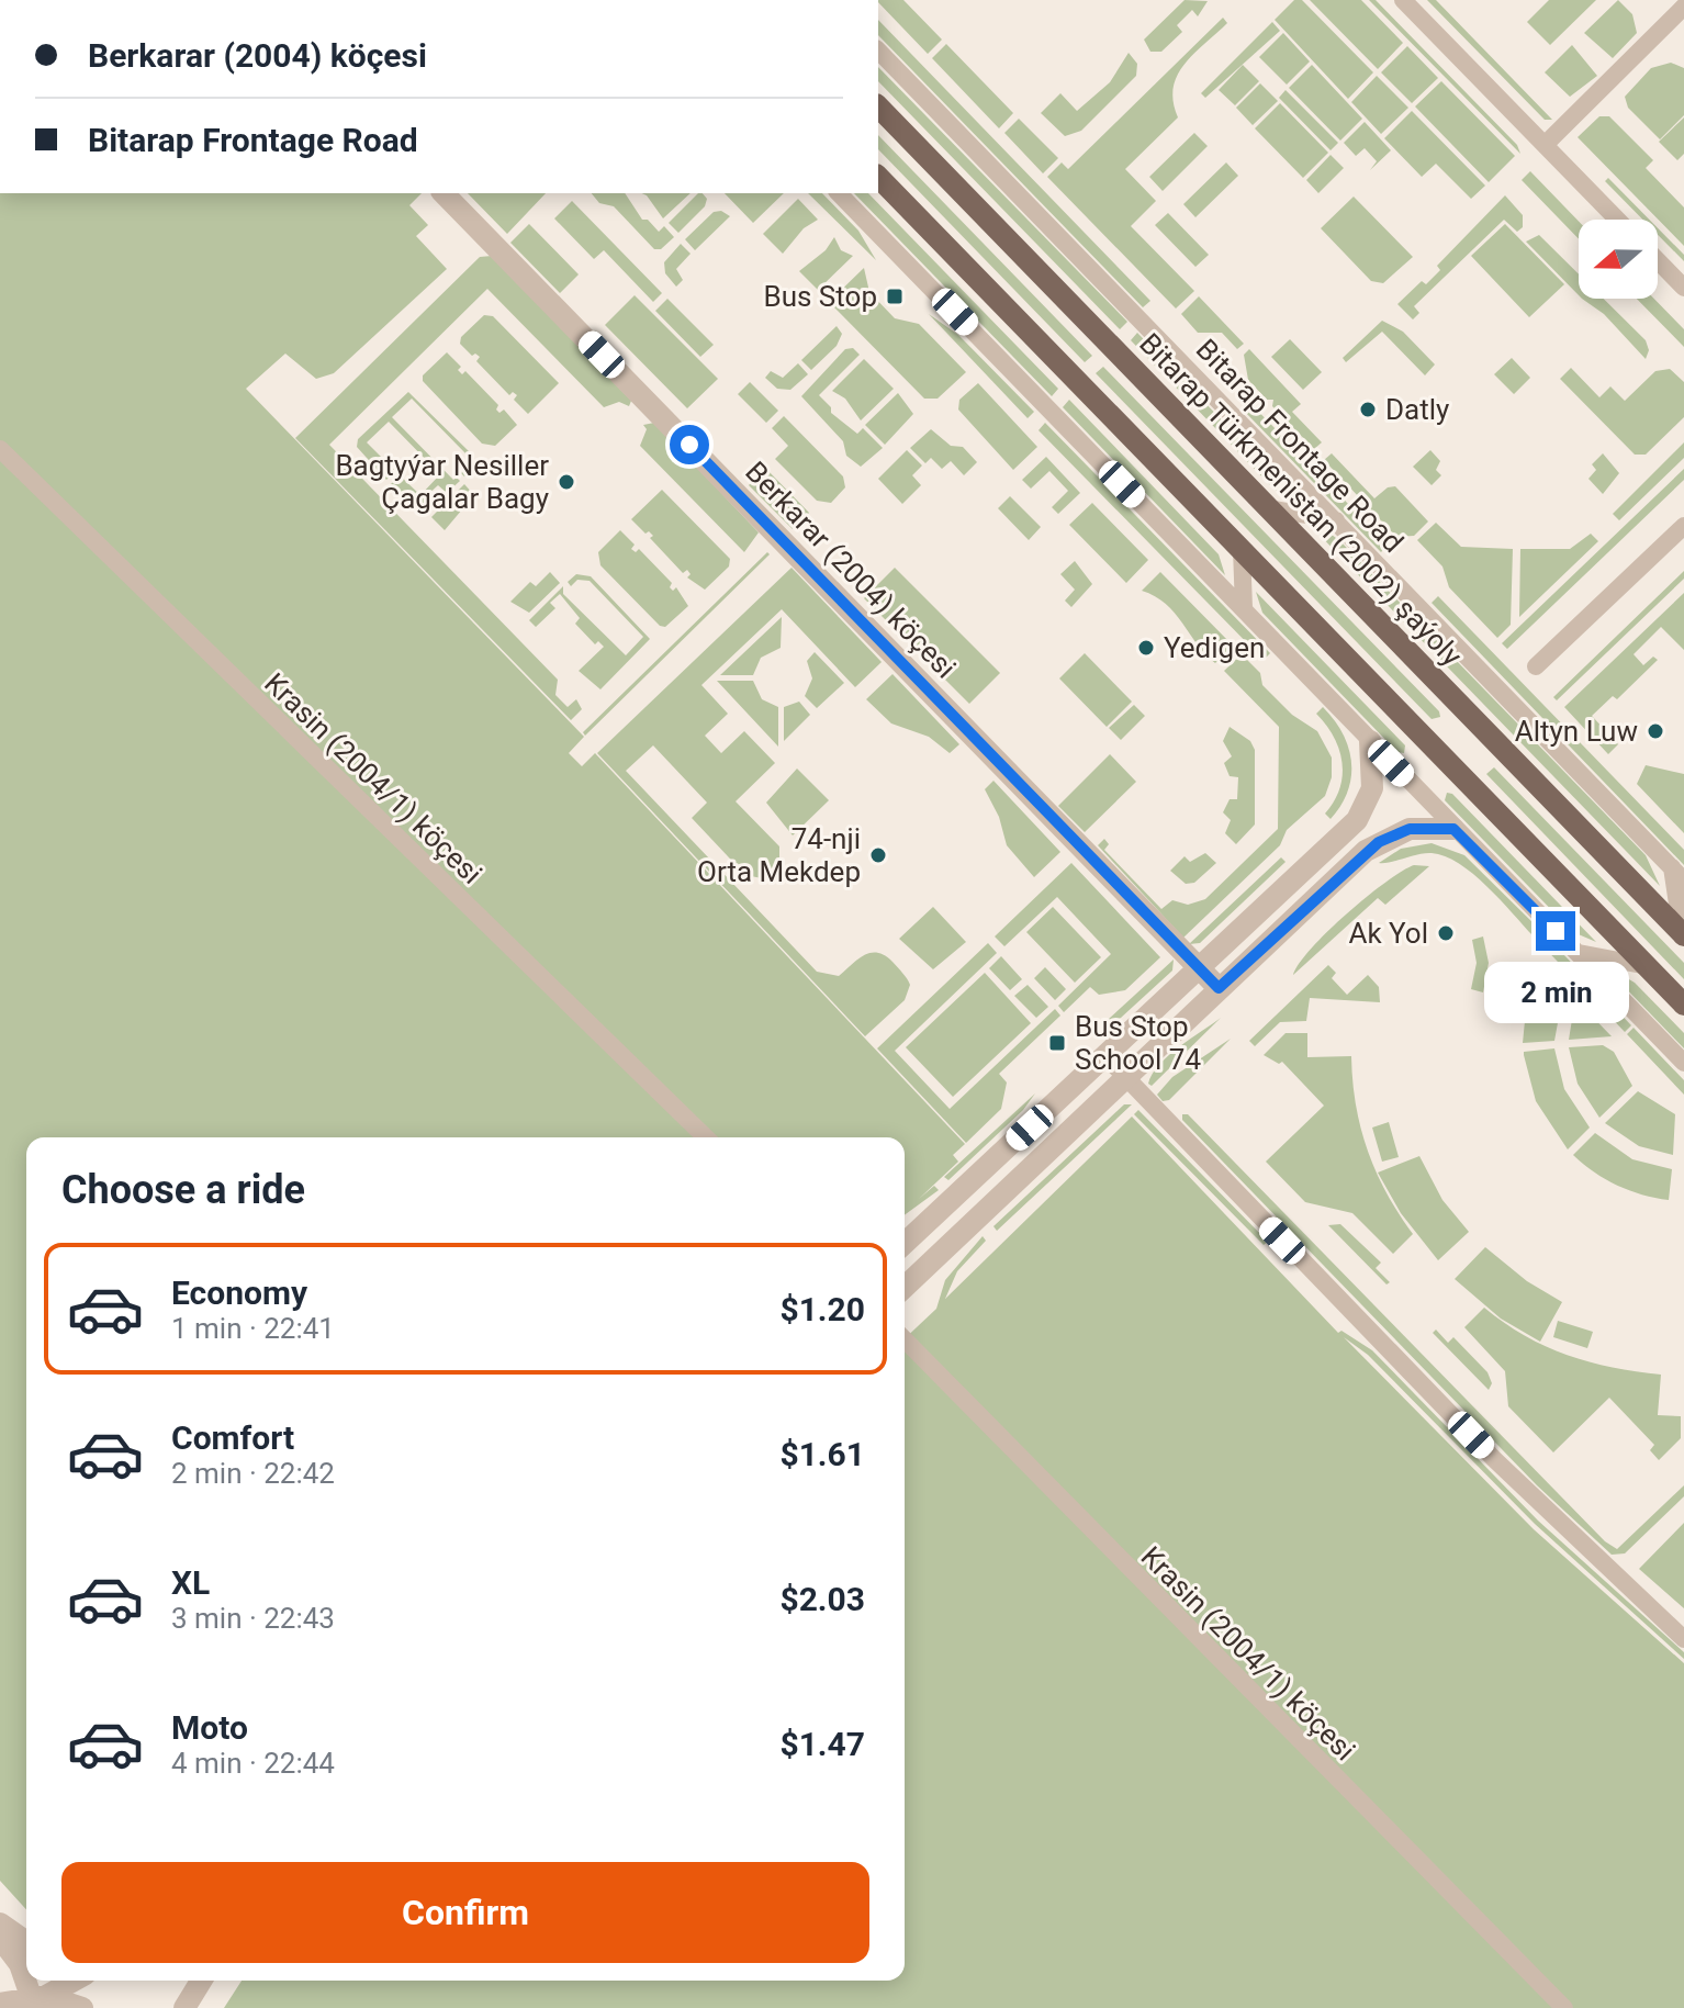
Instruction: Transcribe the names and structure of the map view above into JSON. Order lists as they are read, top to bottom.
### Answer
{
  "streets": {
    "main road": ["Bitarap Türkmenistan (2002) şaýoly"],
    "street": ["Bitarap Frontage Road", "Berkarar (2004) köçesi", "Krasin (2004/1) köçesi"]
  },
  "places": {
    "transit": ["Bus Stop", "Bus Stop School 74"],
    "other": [
      "Datly",
      "Bagtyýar Nesiller Çagalar Bagy",
      "Yedigen",
      "Altyn Luw",
      "74-nji Orta Mekdep",
      "Ak Yol"
    ]
  },
  "north": "left",
  "page": {
    "banner": ["Berkarar (2004) köçesi", "Bitarap Frontage Road"],
    "bubble": "2 min",
    "heading": "Choose a ride",
    "list": [
      {
        "name": "Economy",
        "note": "1 min · 22:41",
        "value": "$1.20"
      },
      {
        "name": "Comfort",
        "note": "2 min · 22:42",
        "value": "$1.61"
      },
      {
        "name": "XL",
        "note": "3 min · 22:43",
        "value": "$2.03"
      },
      {
        "name": "Moto",
        "note": "4 min · 22:44",
        "value": "$1.47"
      }
    ],
    "buttons": "Confirm"
  }
}
